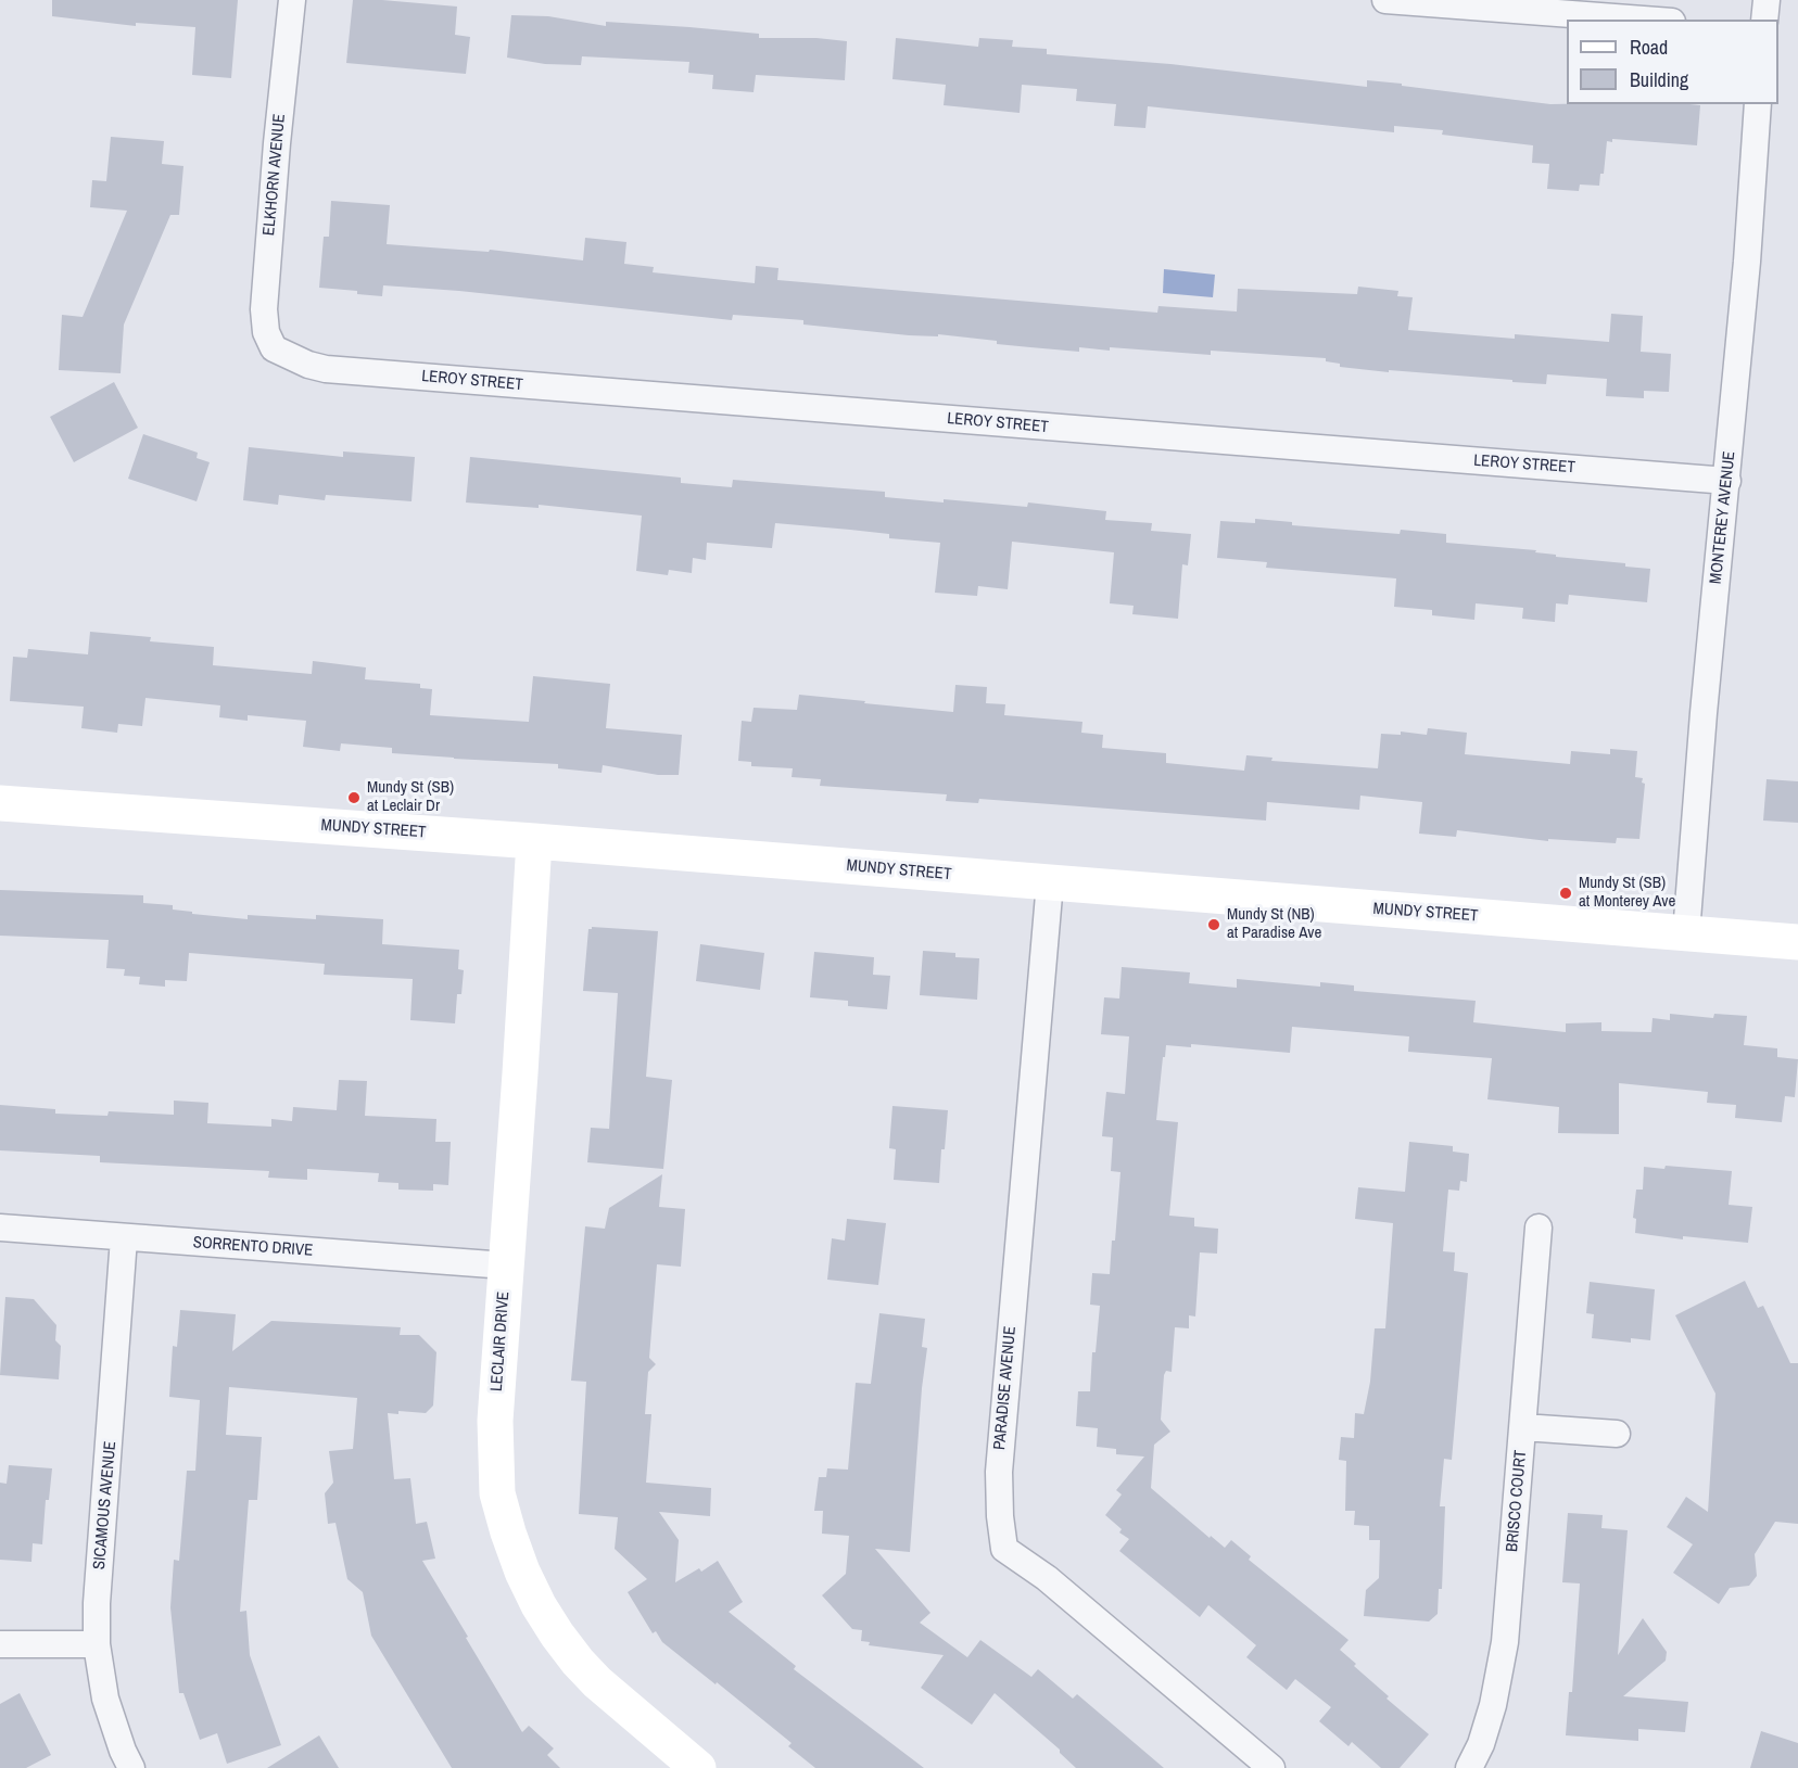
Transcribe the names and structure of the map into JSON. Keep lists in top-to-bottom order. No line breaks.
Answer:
{"streets":{"street":["ELKHORN AVENUE","LEROY STREET","MONTEREY AVENUE","MUNDY STREET","SORRENTO DRIVE","LECLAIR DRIVE","PARADISE AVENUE","BRISCO COURT","SICAMOUS AVENUE"]},"crossings":[["ELKHORN AVENUE","LEROY STREET"],["LEROY STREET","MONTEREY AVENUE"],["MONTEREY AVENUE","MUNDY STREET"],["MUNDY STREET","LECLAIR DRIVE"],["MUNDY STREET","PARADISE AVENUE"],["SORRENTO DRIVE","LECLAIR DRIVE"],["SORRENTO DRIVE","SICAMOUS AVENUE"]],"places":["Mundy St (SB) at Leclair Dr","Mundy St (SB) at Monterey Ave","Mundy St (NB) at Paradise Ave"],"legend":["Road","Building"]}
